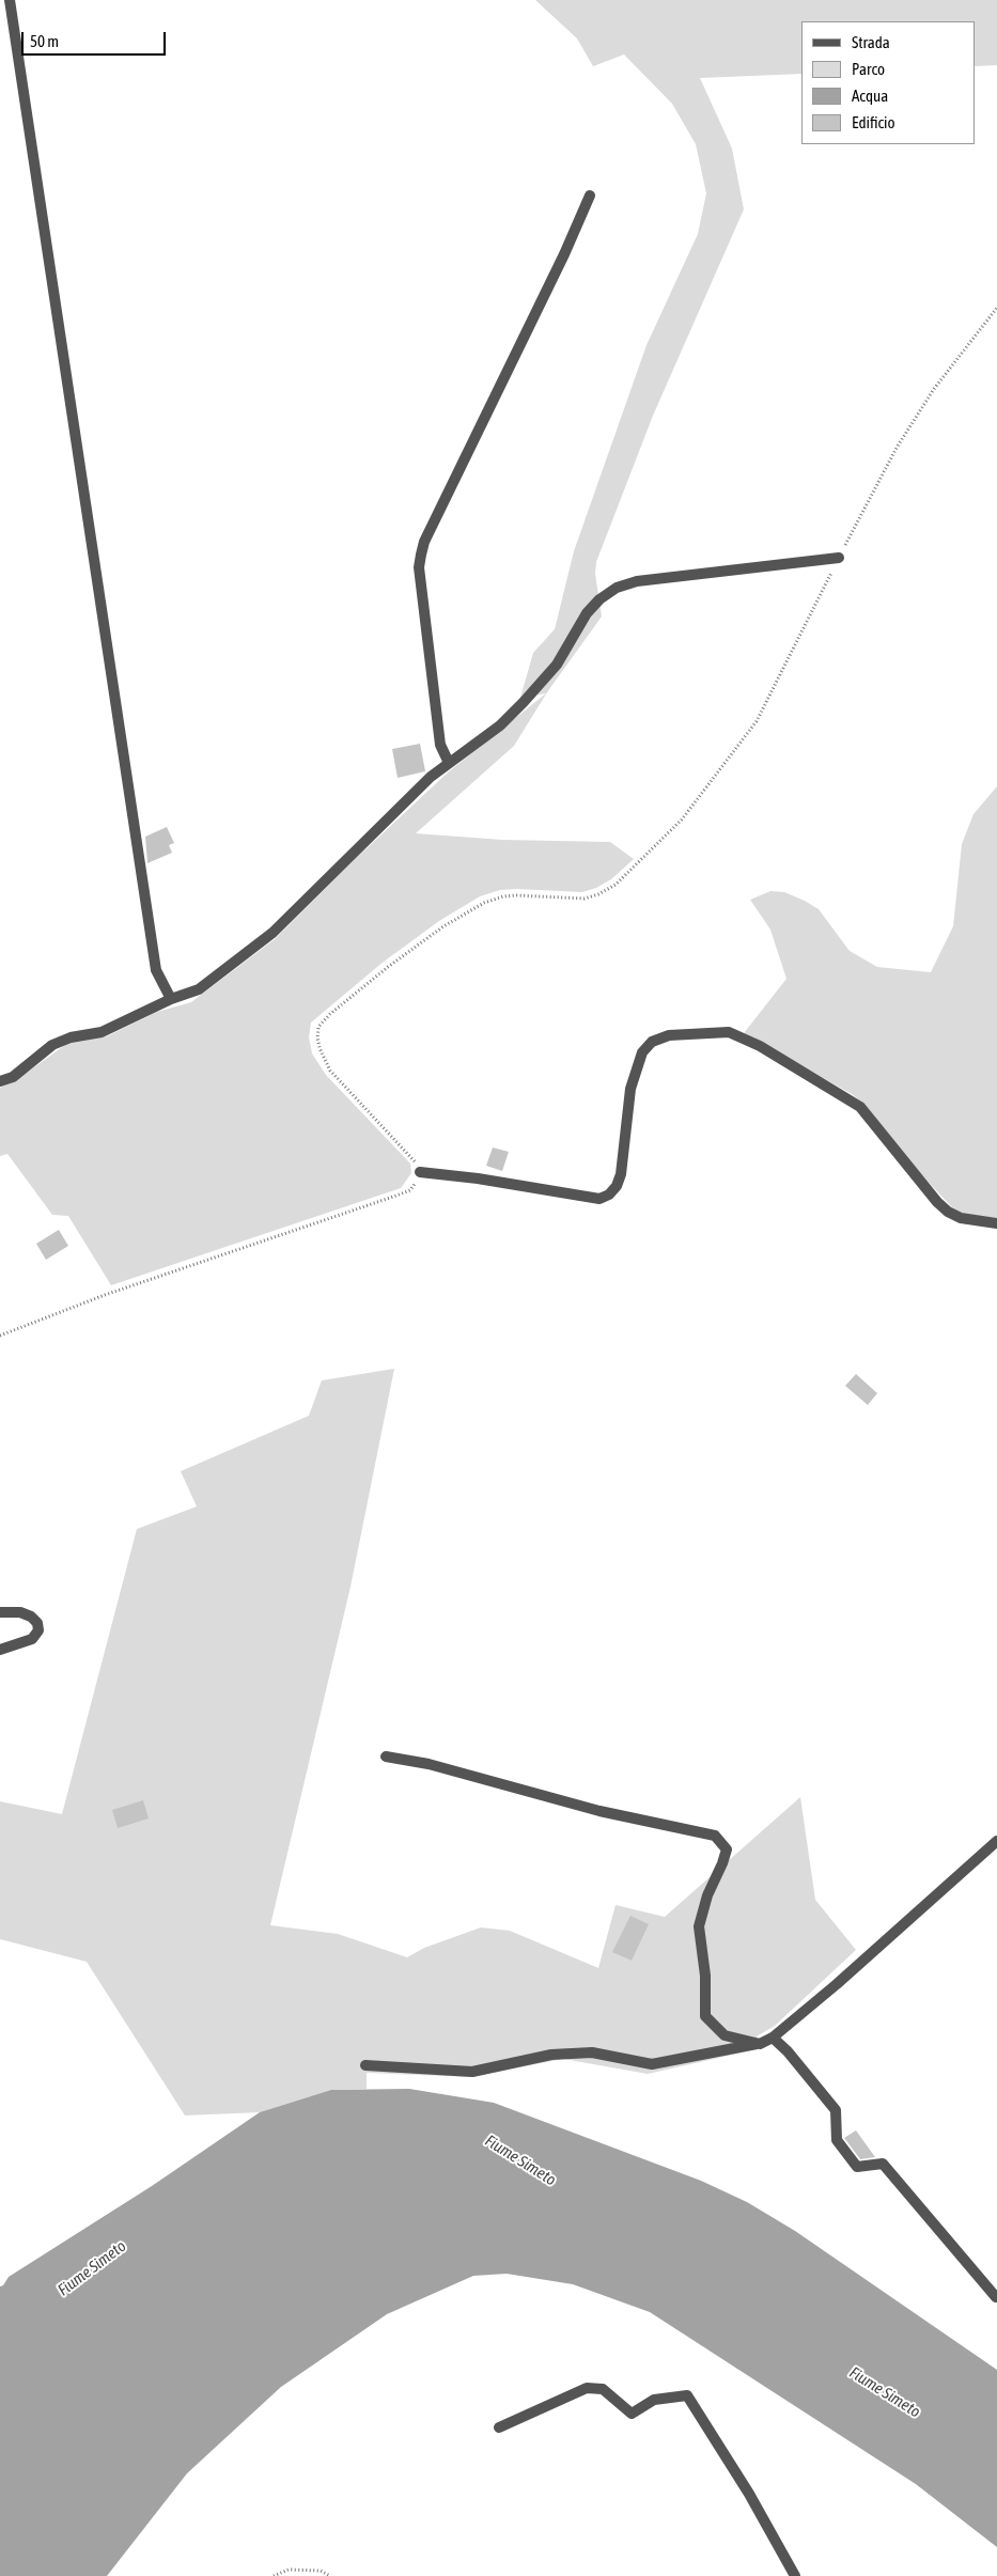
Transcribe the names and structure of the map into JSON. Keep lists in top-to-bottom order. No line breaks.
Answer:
{"water":["Fiume Simeto"],"legend":["Strada","Parco","Acqua","Edificio"],"scale_bar":"50 m"}
